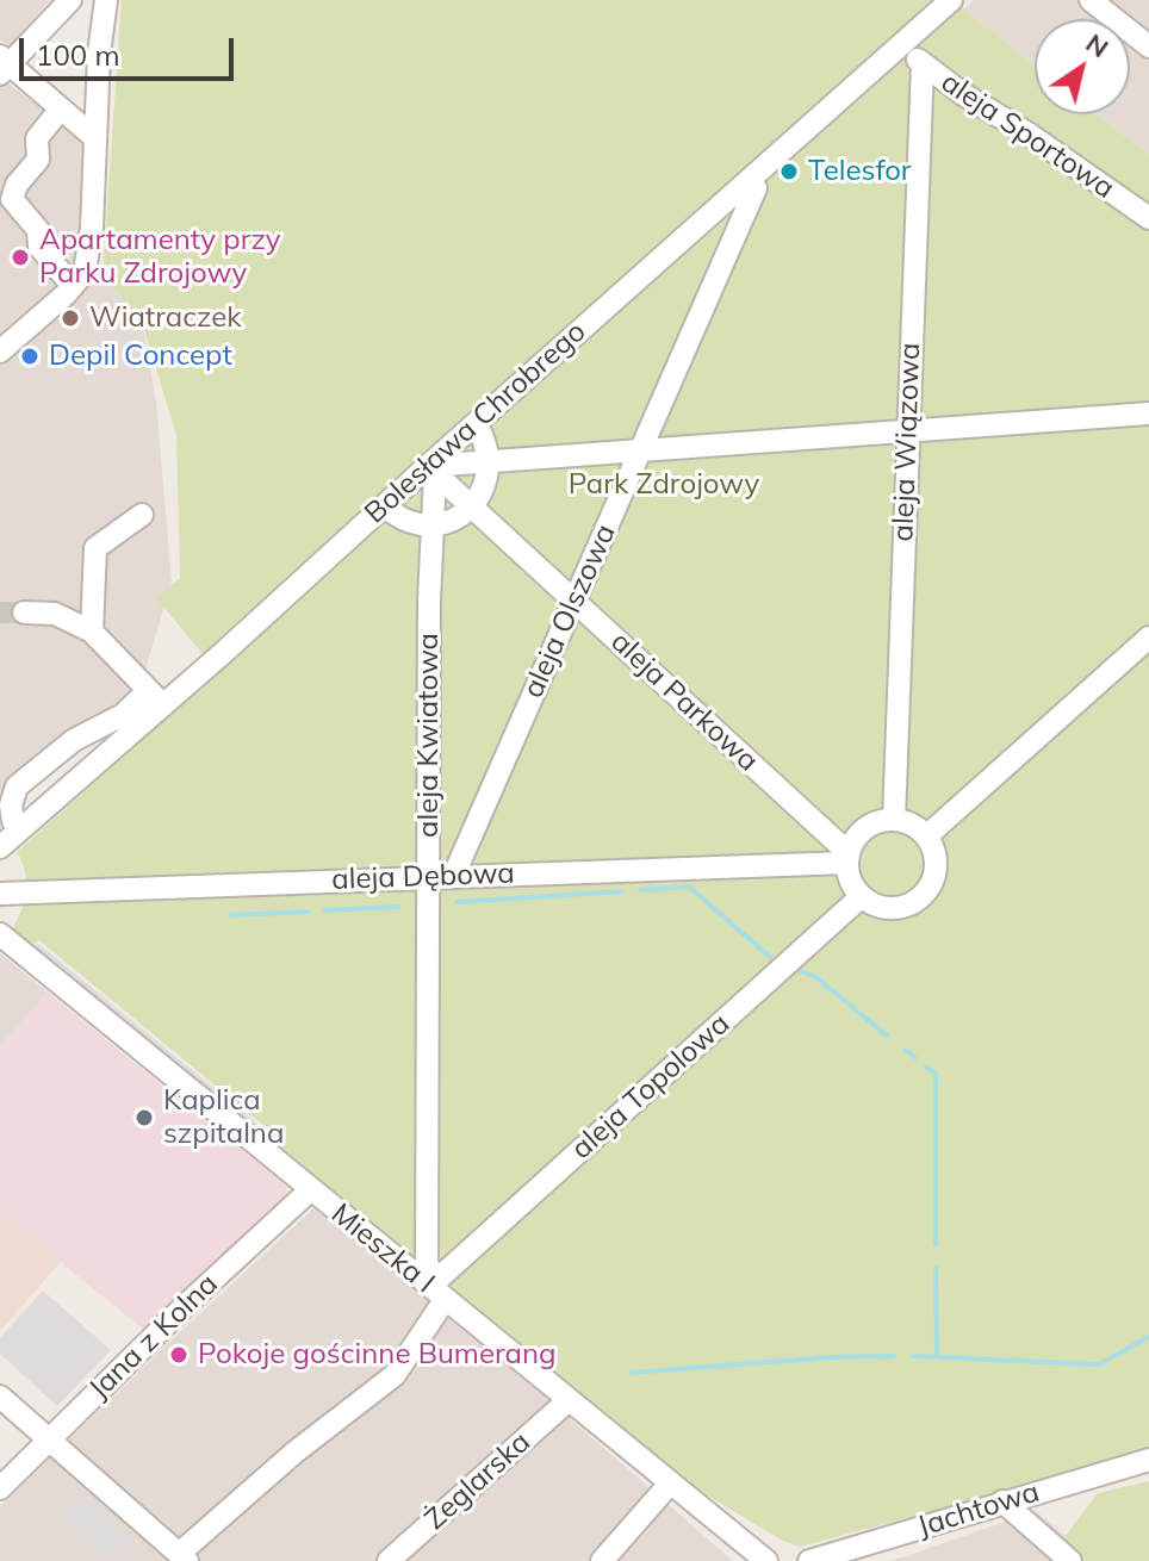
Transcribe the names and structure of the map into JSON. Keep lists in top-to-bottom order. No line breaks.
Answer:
{"streets":{"street":["aleja Sportowa","Bolesława Chrobrego","aleja Wiązowa","aleja Olszowa","aleja Parkowa","aleja Kwiatowa","aleja Dębowa","aleja Topolowa","Mieszka I","Jana z Kolna","Żeglarska","Jachtowa"]},"crossings":[["aleja Sportowa","aleja Wiązowa"],["aleja Wiązowa","aleja Parkowa"],["aleja Wiązowa","aleja Dębowa"],["aleja Wiązowa","aleja Topolowa"],["aleja Olszowa","aleja Parkowa"],["aleja Olszowa","aleja Dębowa"],["aleja Parkowa","aleja Kwiatowa"],["aleja Parkowa","aleja Dębowa"],["aleja Parkowa","aleja Topolowa"],["aleja Kwiatowa","aleja Dębowa"],["aleja Kwiatowa","aleja Topolowa"],["aleja Kwiatowa","Mieszka I"],["aleja Dębowa","aleja Topolowa"],["aleja Topolowa","Mieszka I"],["Mieszka I","Jana z Kolna"],["Mieszka I","Żeglarska"]],"parks":["Park Zdrojowy"],"places":["Telesfor","Apartamenty przy Parku Zdrojowy","Wiatraczek","Depil Concept","Kaplica szpitalna","Pokoje gościnne Bumerang"],"scale_bar":"100 m","north":"top right"}
